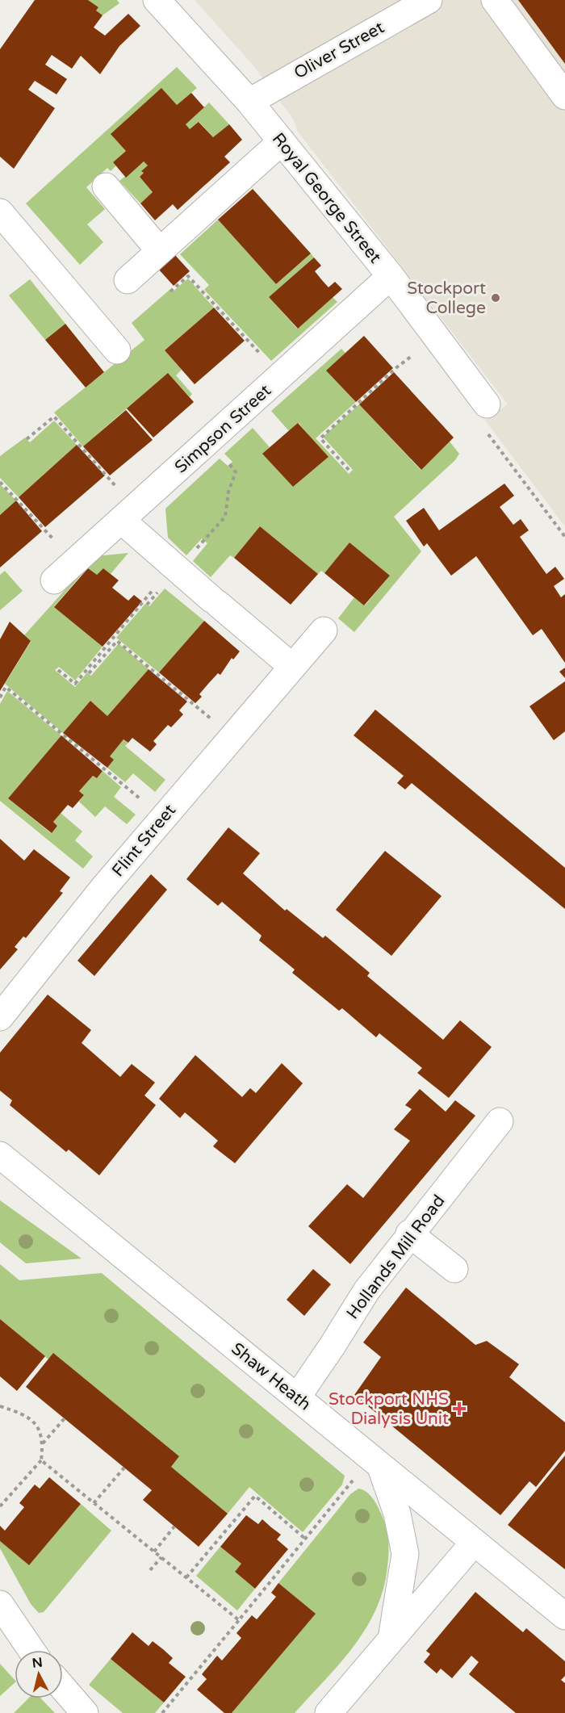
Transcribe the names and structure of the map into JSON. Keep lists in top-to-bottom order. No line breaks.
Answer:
{"streets":{"street":["Oliver Street","Royal George Street","Simpson Street","Flint Street","Hollands Mill Road","Shaw Heath"]},"crossings":[["Oliver Street","Royal George Street"],["Royal George Street","Simpson Street"],["Hollands Mill Road","Shaw Heath"]],"places":{"other":["Stockport College"],"health":["Stockport NHS Dialysis Unit"]},"north":"top"}
